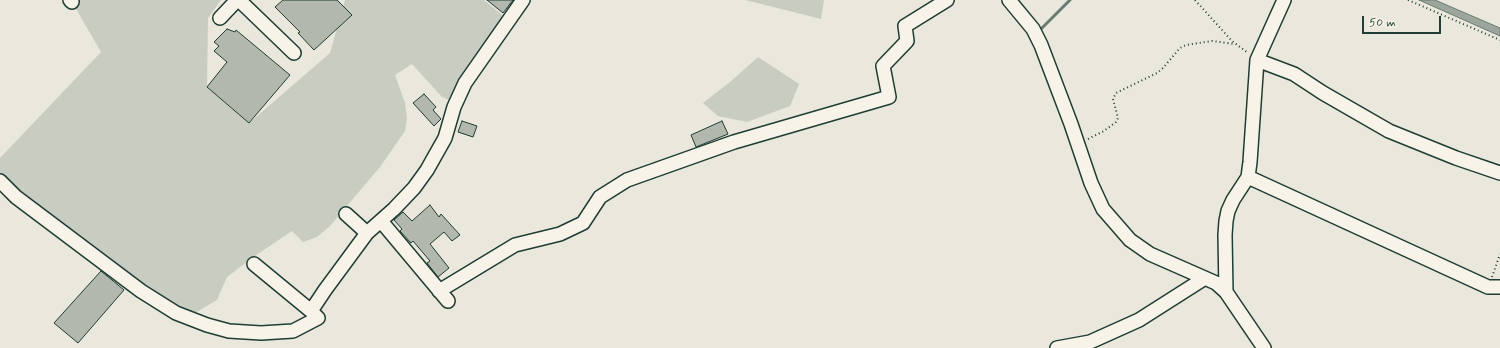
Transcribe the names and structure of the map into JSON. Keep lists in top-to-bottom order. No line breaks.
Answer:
{"scale_bar":"50 m"}
